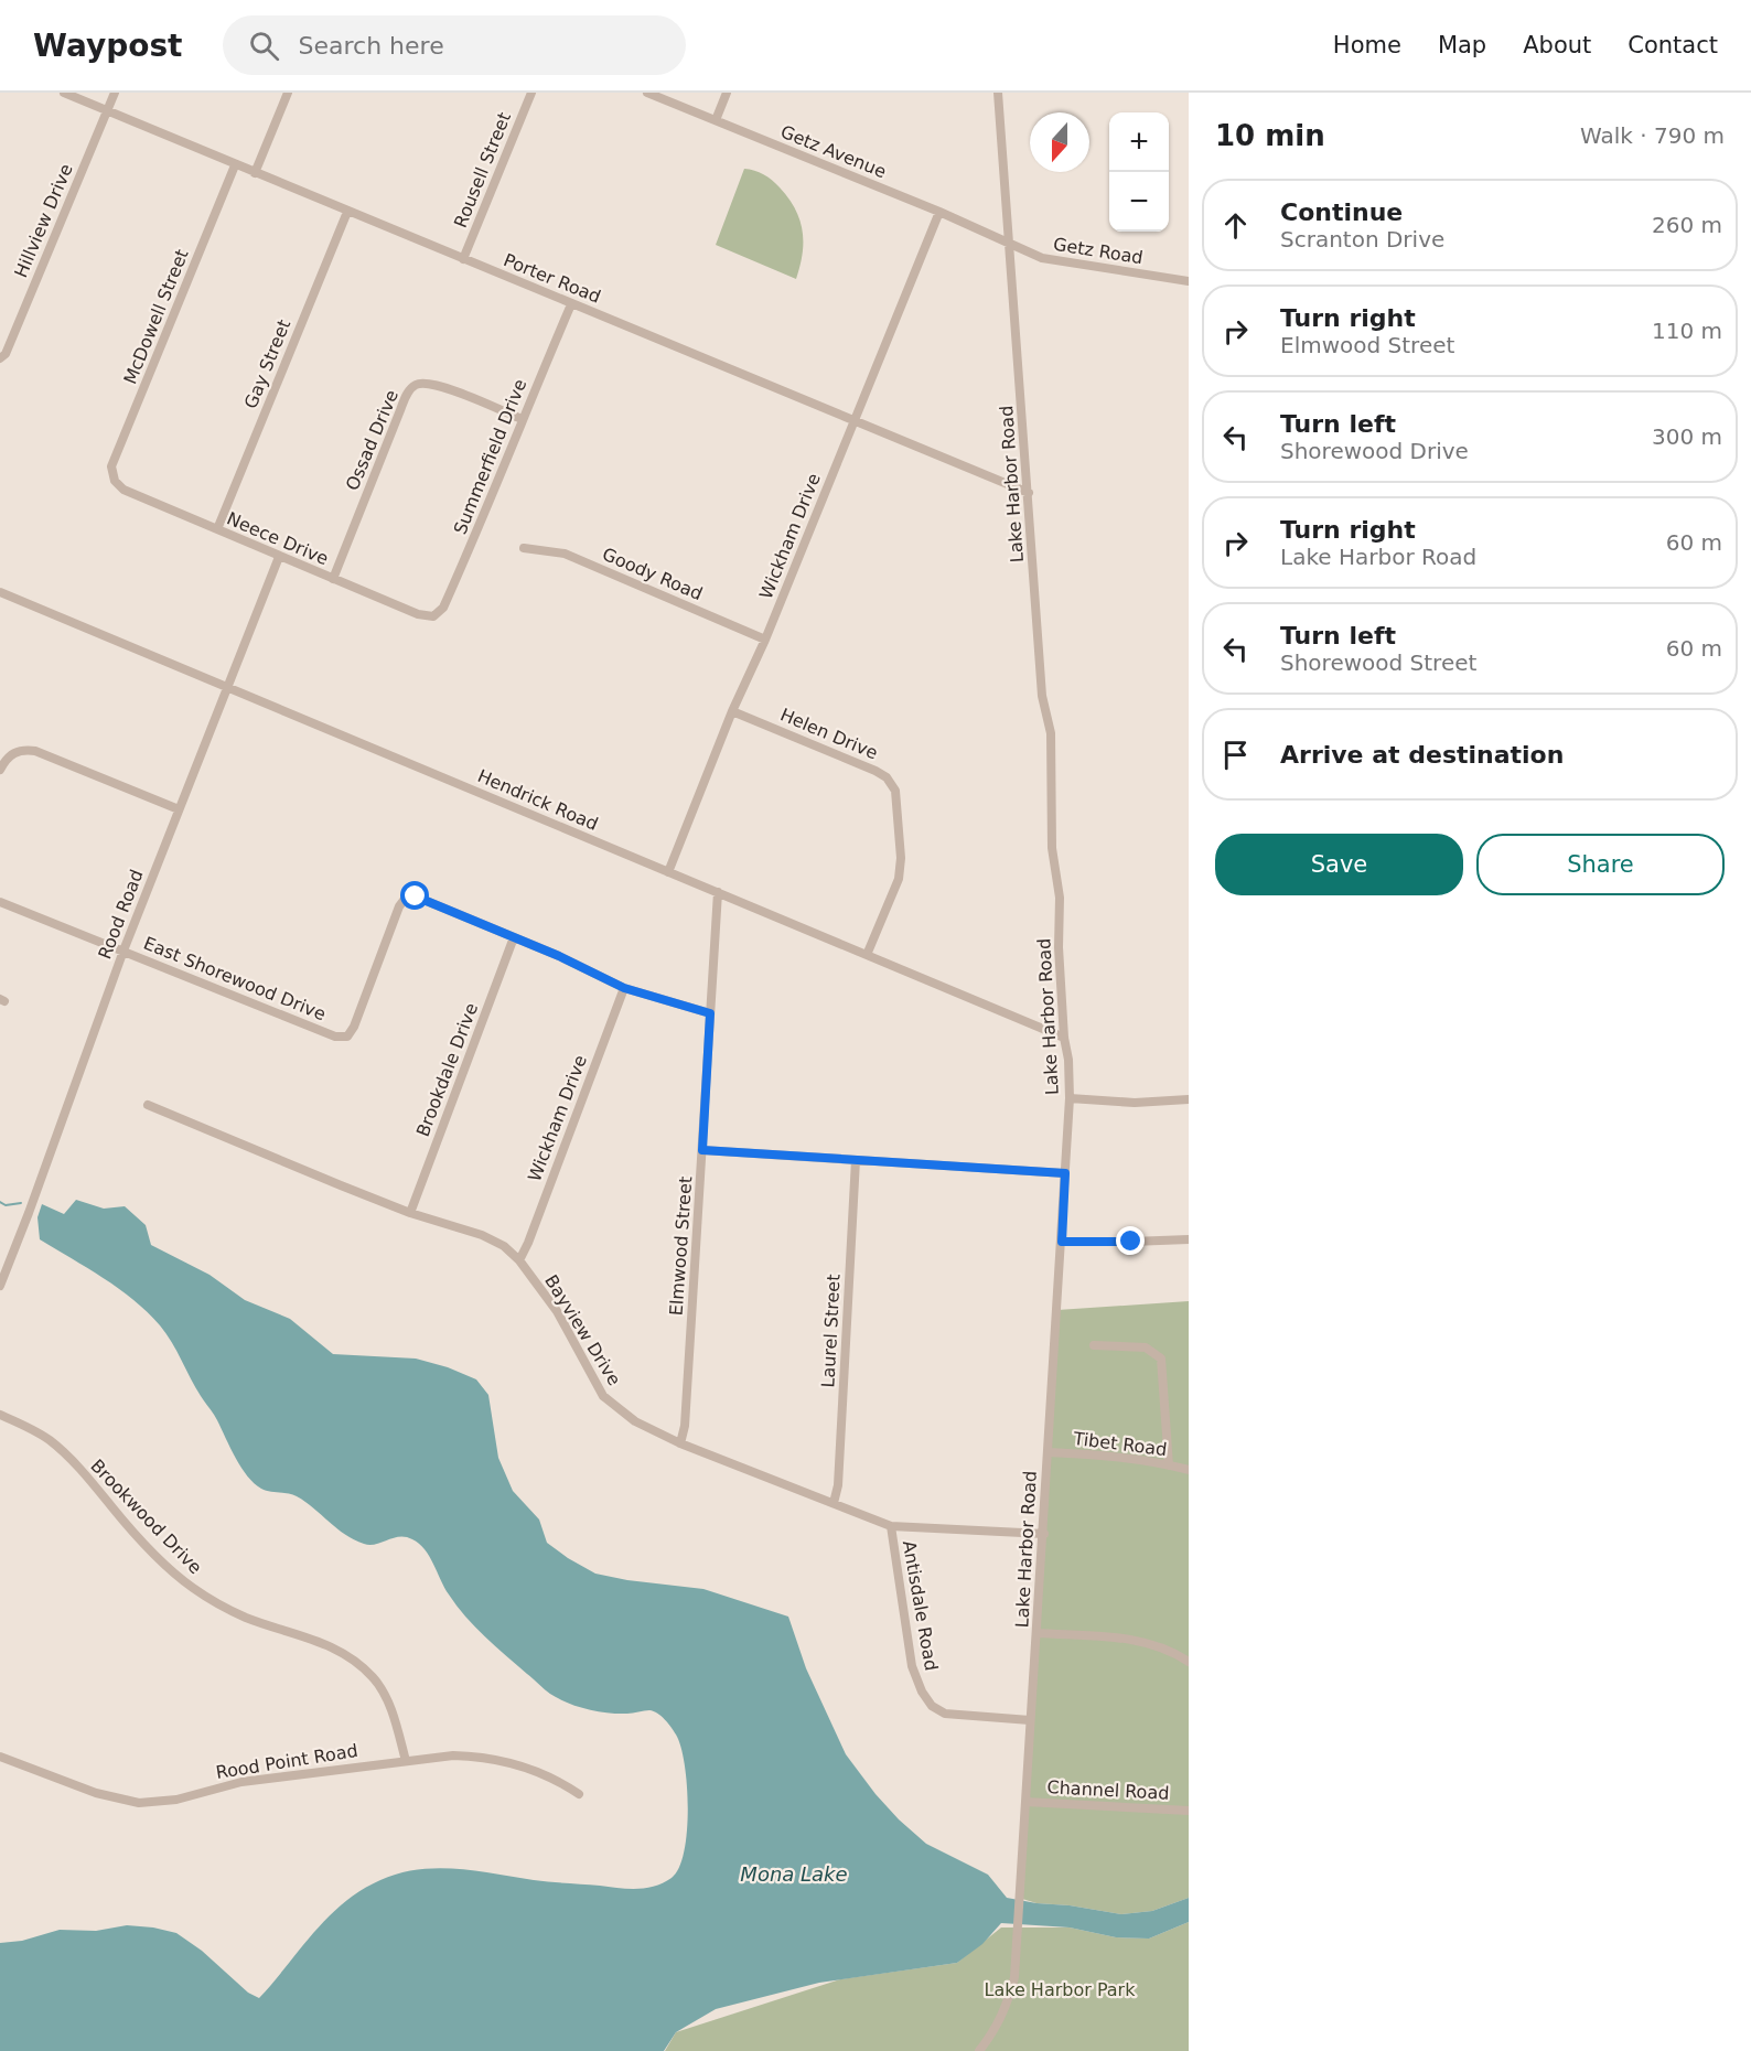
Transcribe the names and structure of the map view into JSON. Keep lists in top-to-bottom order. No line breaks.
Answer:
{"streets":{"street":["Getz Avenue","Rousell Street","Hillview Drive","Getz Road","Porter Road","McDowell Street","Gay Street","Ossad Drive","Summerfield Drive","Lake Harbor Road","Wickham Drive","Neece Drive","Goody Road","Helen Drive","Hendrick Road","Rood Road","East Shorewood Drive","Brookdale Drive","Elmwood Street","Bayview Drive","Laurel Street","Tibet Road","Brookwood Drive","Antisdale Road","Rood Point Road","Channel Road"]},"crossings":[["Getz Avenue","Getz Road"],["Getz Avenue","Lake Harbor Road"],["Getz Avenue","Wickham Drive"],["Rousell Street","Porter Road"],["Hillview Drive","Porter Road"],["Getz Road","Lake Harbor Road"],["Porter Road","McDowell Street"],["Porter Road","Gay Street"],["Porter Road","Summerfield Drive"],["Porter Road","Lake Harbor Road"],["Porter Road","Wickham Drive"],["McDowell Street","Neece Drive"],["Gay Street","Neece Drive"],["Ossad Drive","Summerfield Drive"],["Ossad Drive","Neece Drive"],["Summerfield Drive","Neece Drive"],["Lake Harbor Road","Hendrick Road"],["Lake Harbor Road","Bayview Drive"],["Lake Harbor Road","Tibet Road"],["Lake Harbor Road","Antisdale Road"],["Lake Harbor Road","Channel Road"],["Wickham Drive","Goody Road"],["Wickham Drive","Helen Drive"],["Wickham Drive","Hendrick Road"],["Wickham Drive","Bayview Drive"],["Neece Drive","Rood Road"],["Helen Drive","Hendrick Road"],["Hendrick Road","Rood Road"],["Hendrick Road","Elmwood Street"],["Rood Road","East Shorewood Drive"],["East Shorewood Drive","Brookdale Drive"],["Brookdale Drive","Bayview Drive"],["Elmwood Street","Bayview Drive"],["Bayview Drive","Laurel Street"],["Bayview Drive","Antisdale Road"],["Brookwood Drive","Rood Point Road"]],"water":["Mona Lake"],"parks":["Lake Harbor Park"],"north":"bottom","page":{"header":"Waypost","search":"Search here","nav":["Home","Map","About","Contact"],"heading":["10 min","Walk · 790 m"],"map_buttons":["+","−"],"list":[["Continue","Scranton Drive","260 m"],["Turn right","Elmwood Street","110 m"],["Turn left","Shorewood Drive","300 m"],["Turn right","Lake Harbor Road","60 m"],["Turn left","Shorewood Street","60 m"],"Arrive at destination"],"buttons":["Save","Share"]}}
